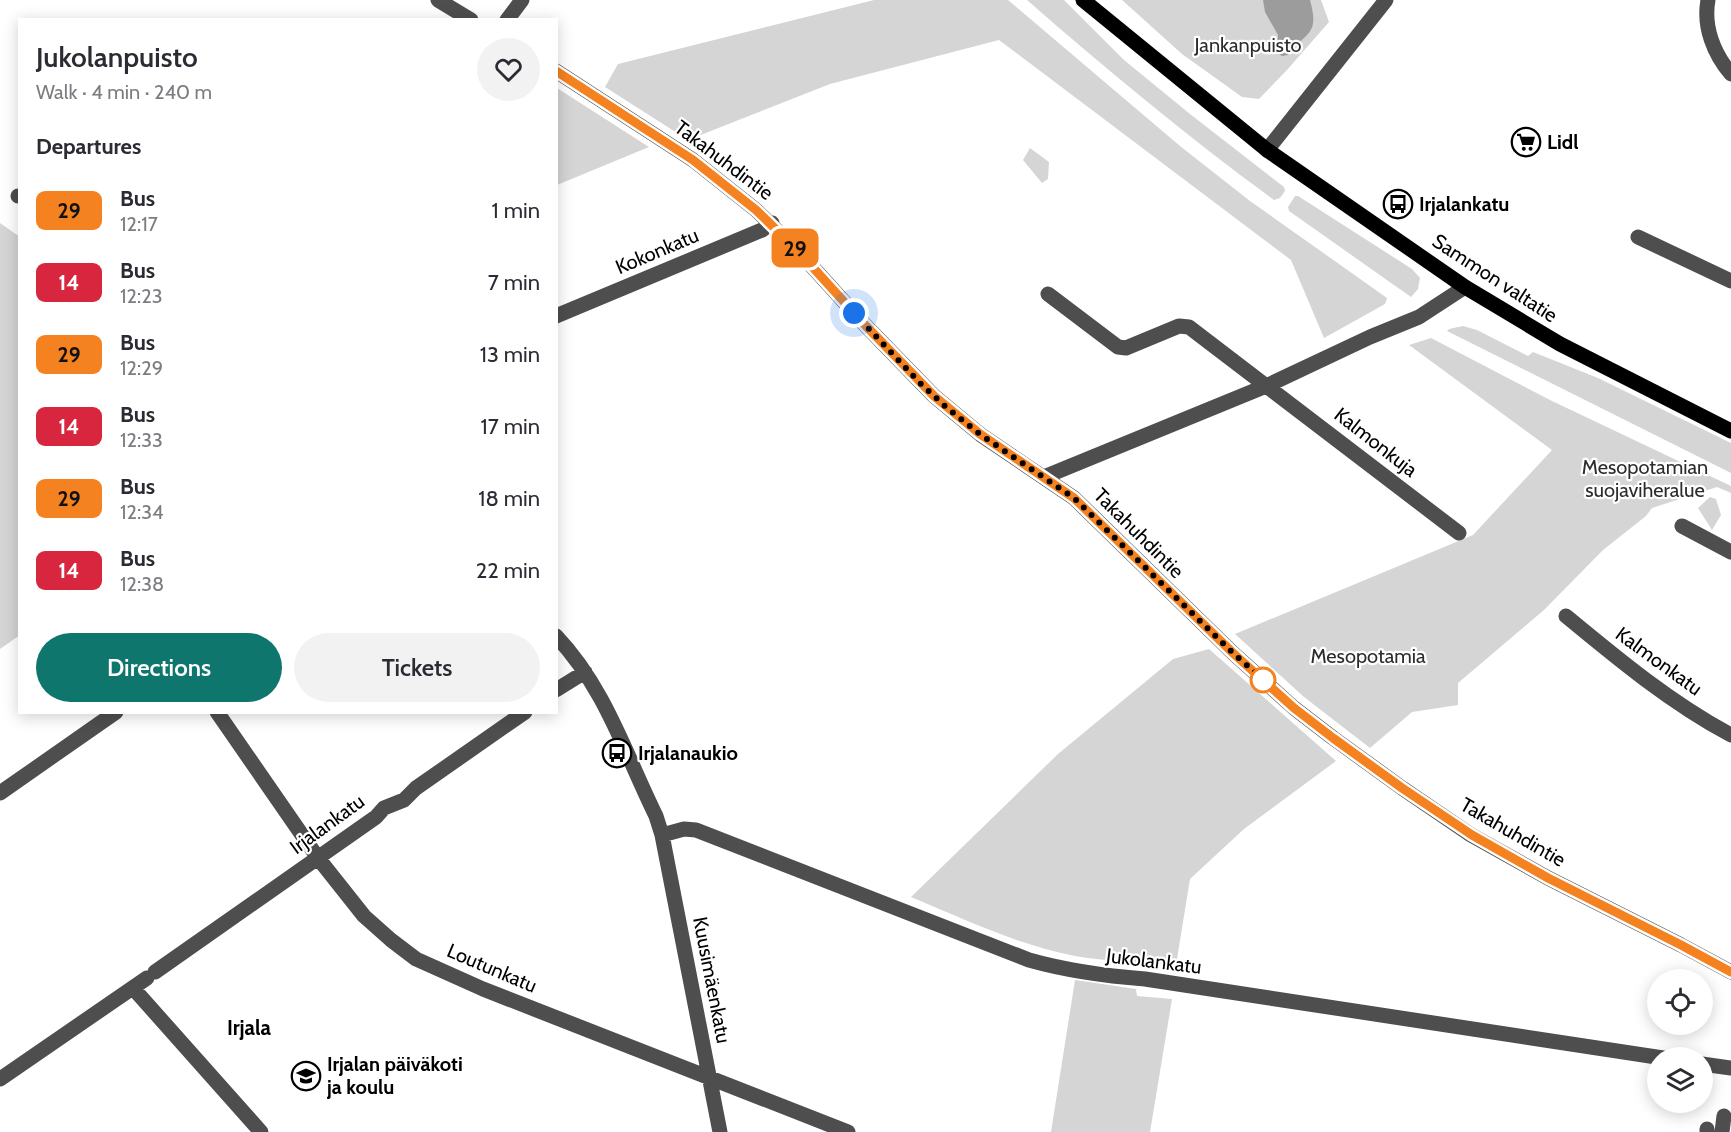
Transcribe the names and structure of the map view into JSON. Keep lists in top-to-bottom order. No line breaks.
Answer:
{"streets":{"main road":["Sammon valtatie"],"street":["Takahuhdintie","Kokonkatu","Kalmonkuja","Kalmonkatu","Irjalankatu","Jukolankatu","Loutunkatu","Kuusimäenkatu"]},"crossings":[["Takahuhdintie","Kokonkatu"],["Irjalankatu","Loutunkatu"],["Jukolankatu","Kuusimäenkatu"],["Loutunkatu","Kuusimäenkatu"]],"districts":["Irjala"],"parks":["Jankanpuisto","Mesopotamian suojaviheralue","Mesopotamia"],"places":{"supermarket":["Lidl"],"bus stop":["Irjalankatu","Irjalanaukio"],"school or university":["Irjalan päiväkoti ja koulu"]},"lines":["bus line 29"],"page":{"on_map":"29","heading":[["Jukolanpuisto","Walk · 4 min · 240 m"],"Departures"],"list":[{"mark":"29","name":"Bus","note":"12:17","value":"1 min"},{"mark":"14","name":"Bus","note":"12:23","value":"7 min"},{"mark":"29","name":"Bus","note":"12:29","value":"13 min"},{"mark":"14","name":"Bus","note":"12:33","value":"17 min"},{"mark":"29","name":"Bus","note":"12:34","value":"18 min"},{"mark":"14","name":"Bus","note":"12:38","value":"22 min"}],"buttons":["Directions","Tickets"]}}
